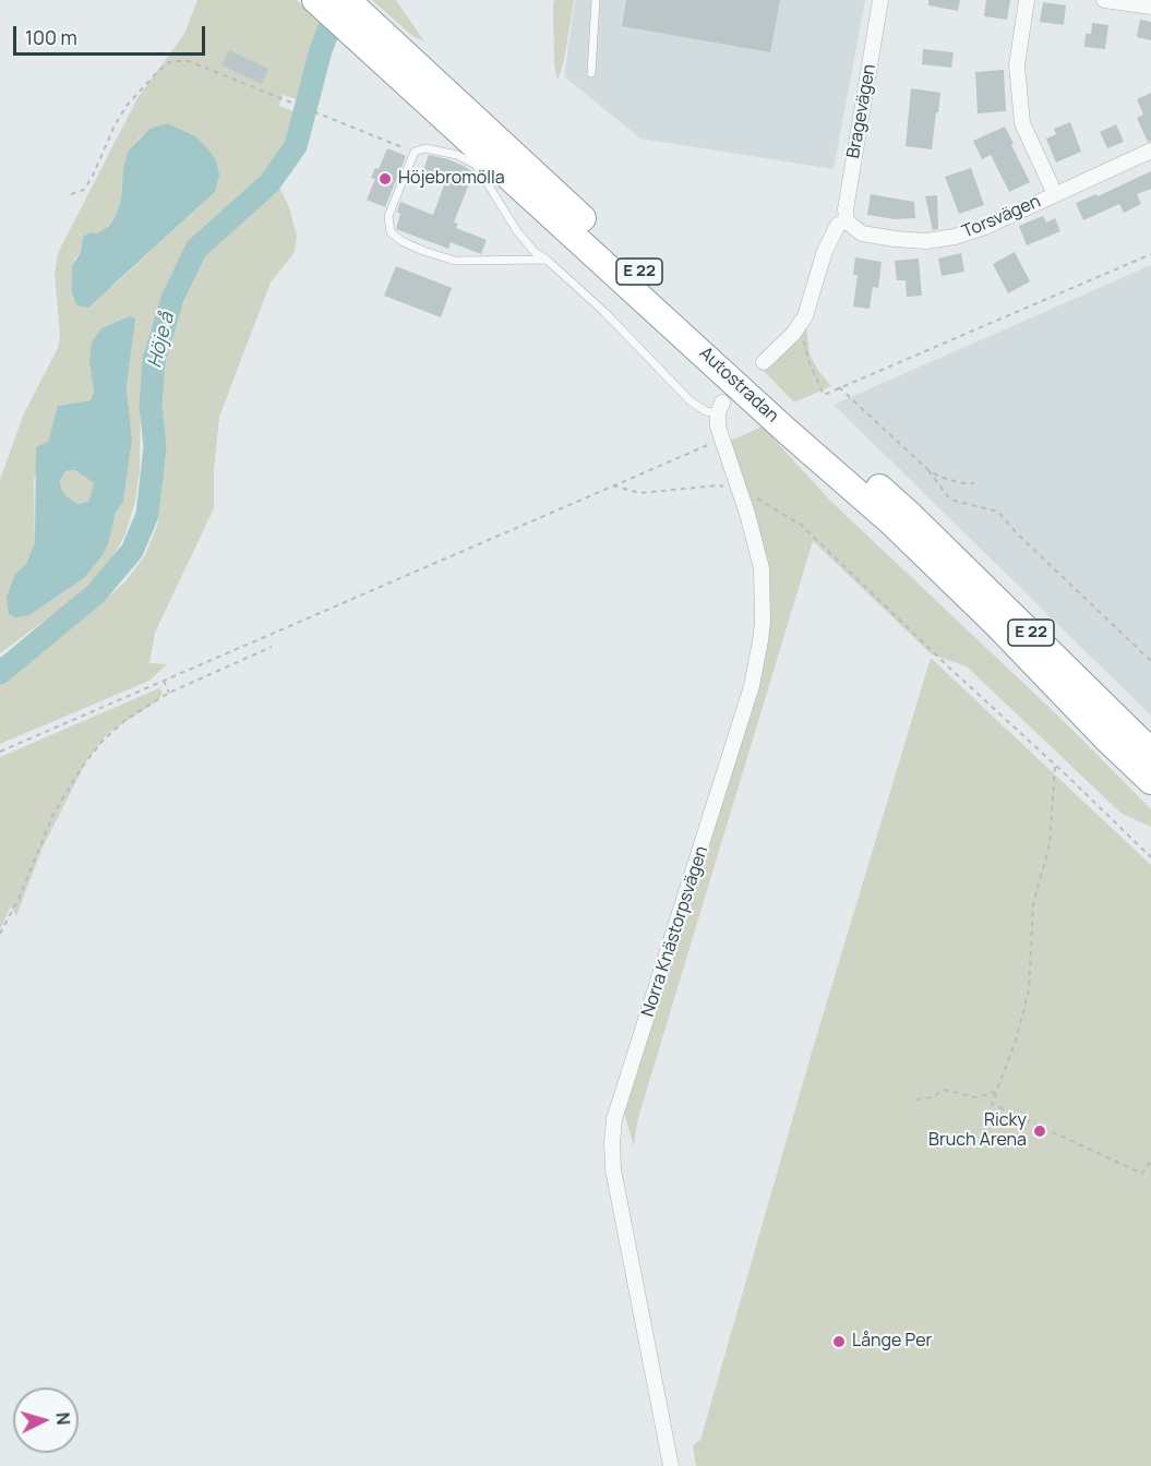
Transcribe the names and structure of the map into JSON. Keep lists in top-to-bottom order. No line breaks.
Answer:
{"streets":{"highway":["E 22","Autostradan"],"street":["Bragevägen","Torsvägen","Norra Knästorpsvägen"]},"crossings":[["Bragevägen","Torsvägen"]],"water":["Höje å"],"places":["Höjebromölla","Ricky Bruch Arena","Långe Per"],"scale_bar":"100 m","north":"right"}
